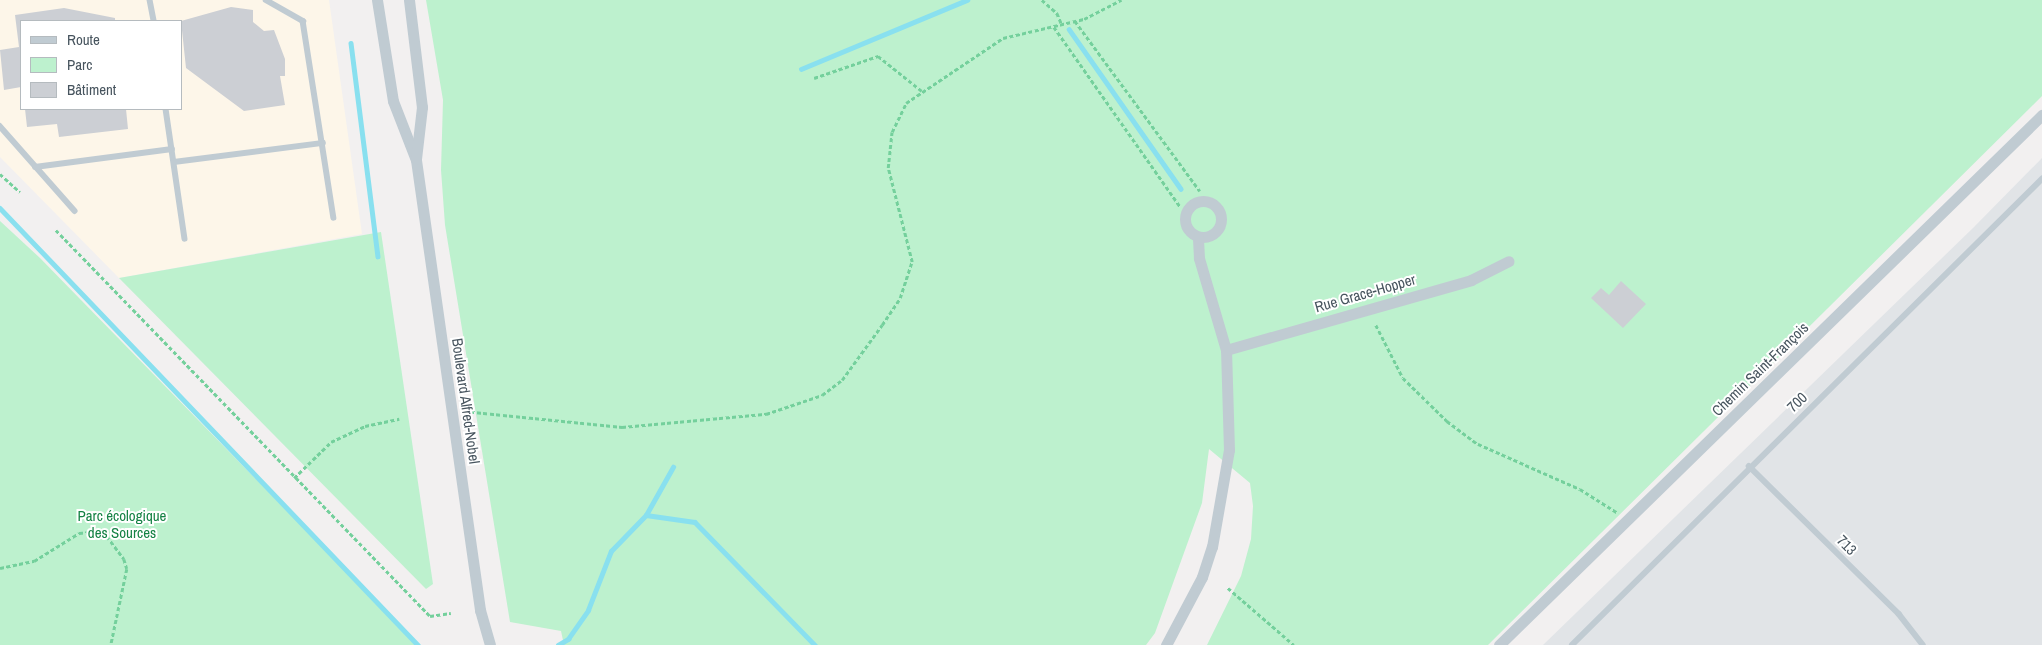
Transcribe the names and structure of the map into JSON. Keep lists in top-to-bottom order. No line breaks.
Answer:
{"streets":{"street":["Rue Grace-Hopper","Chemin Saint-François","Boulevard Alfred-Nobel"],"lane":["700","713"]},"crossings":[["700","713"]],"parks":["Parc écologique des Sources"],"legend":["Route","Parc","Bâtiment"]}
